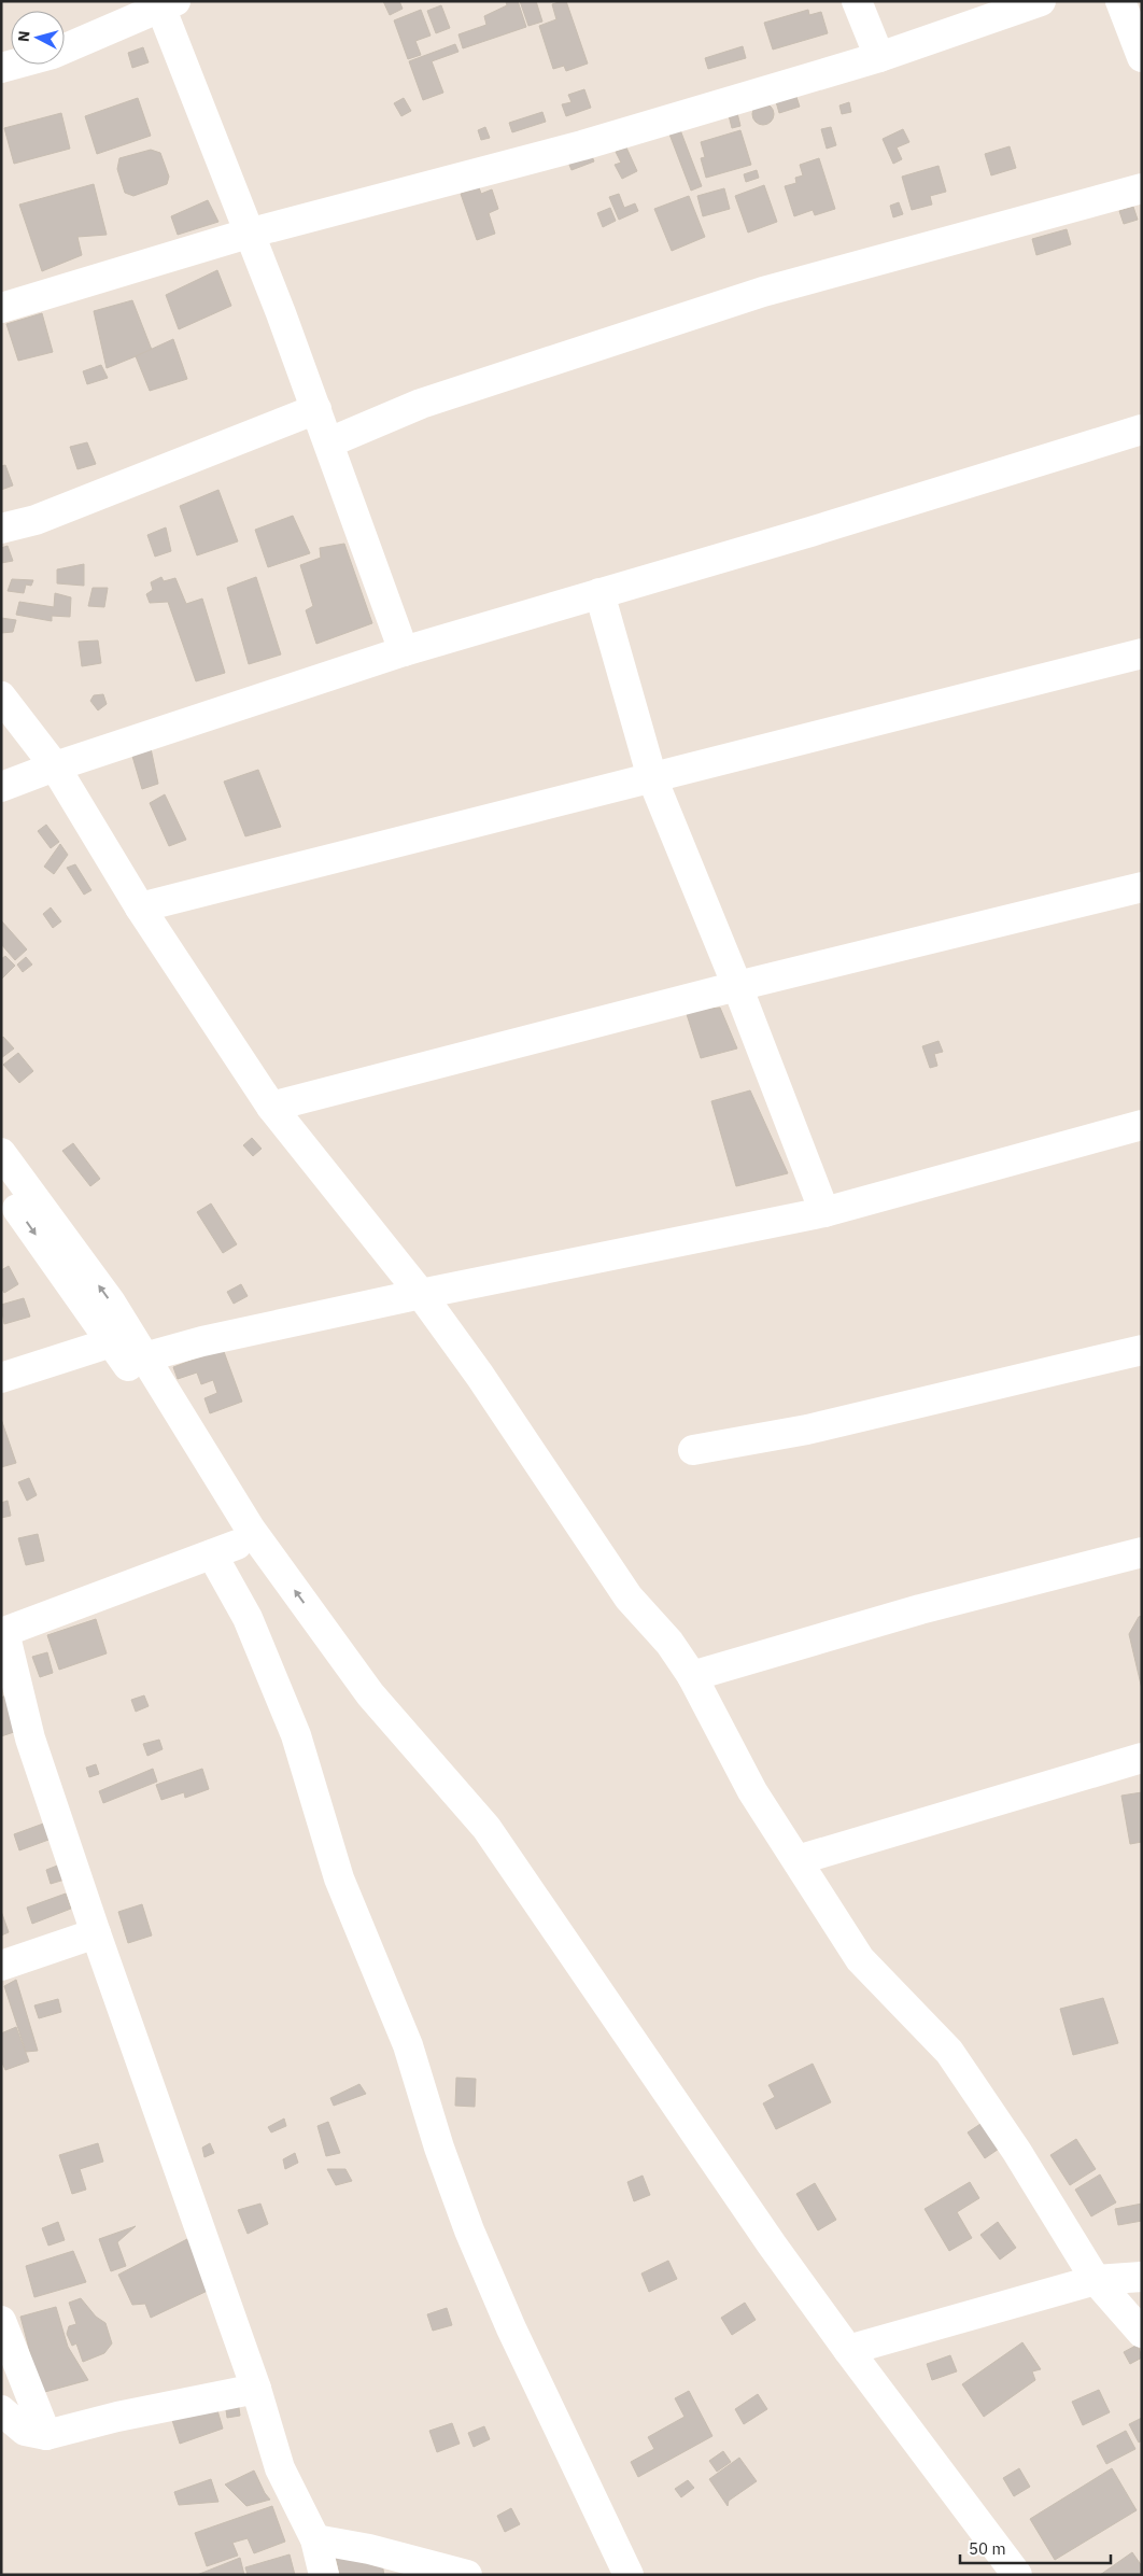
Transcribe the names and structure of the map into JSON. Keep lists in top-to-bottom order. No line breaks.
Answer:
{"scale_bar":"50 m","north":"left"}
